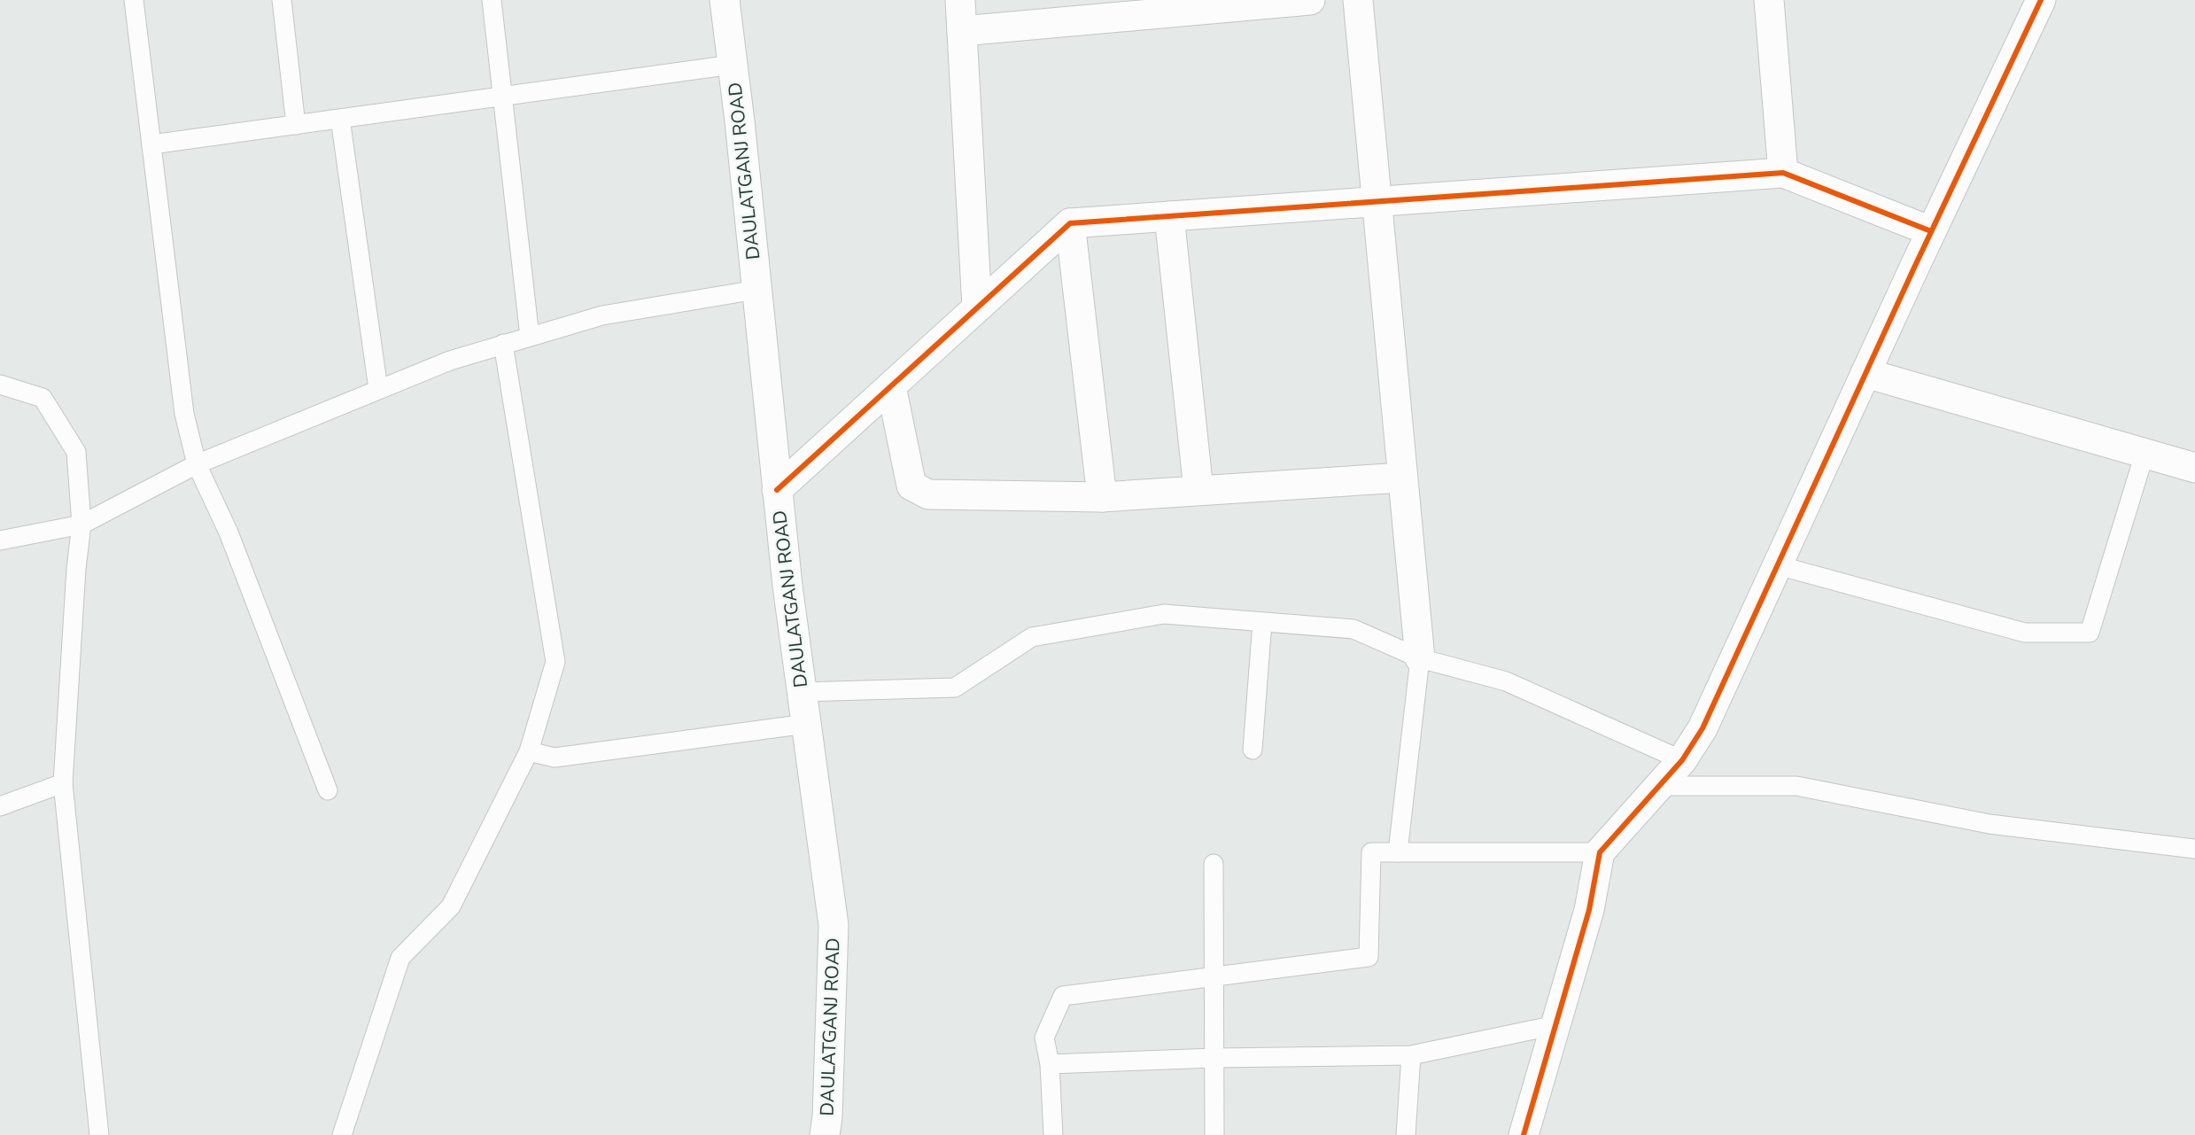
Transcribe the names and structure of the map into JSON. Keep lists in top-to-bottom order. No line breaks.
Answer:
{"streets":{"street":["DAULATGANJ ROAD"]}}
